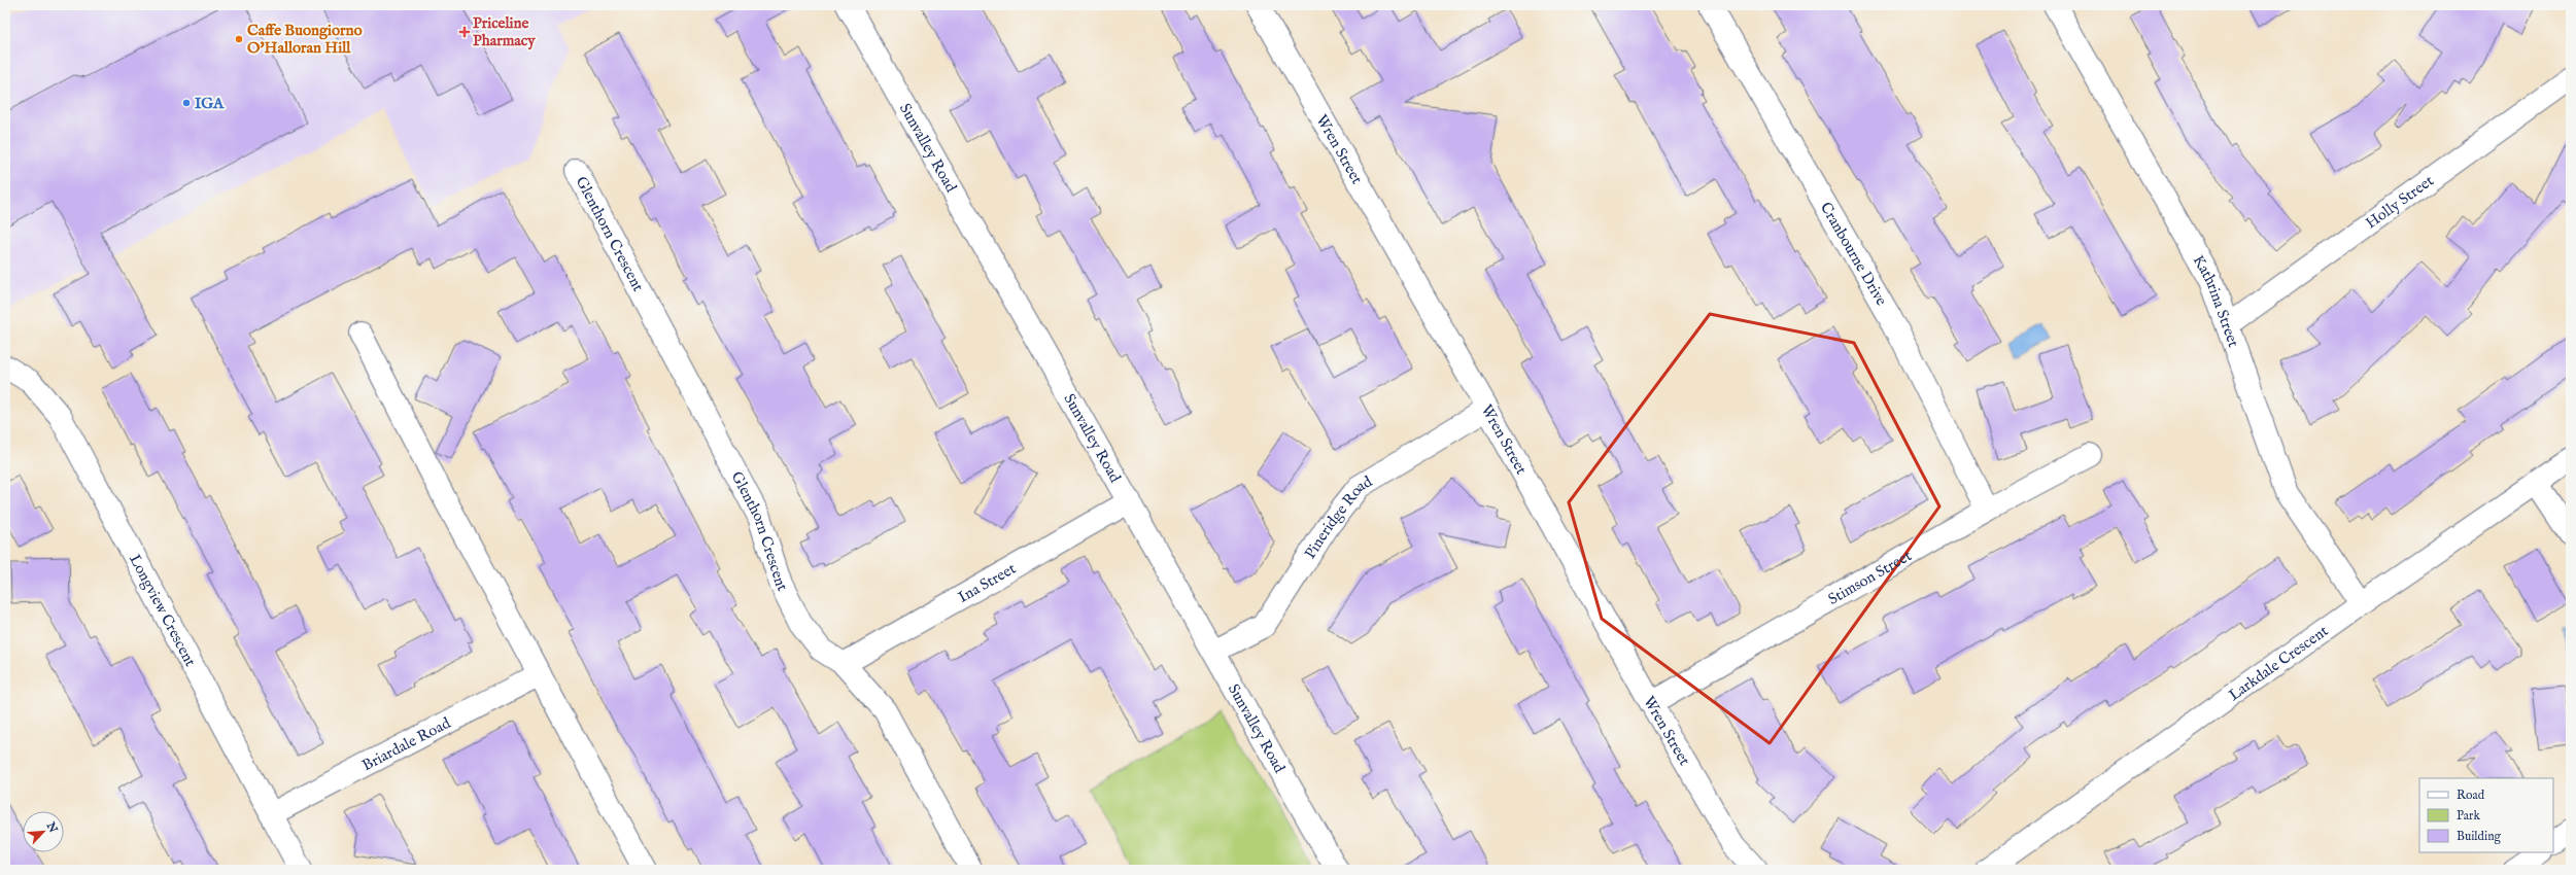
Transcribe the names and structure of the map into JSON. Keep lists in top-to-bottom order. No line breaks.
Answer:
{"streets":{"street":["Sunvalley Road","Wren Street","Holly Street","Glenthorn Crescent","Cranbourne Drive","Kathrina Street","Pineridge Road","Stimson Street","Ina Street","Longview Crescent","Larkdale Crescent","Briardale Road"]},"crossings":[["Sunvalley Road","Pineridge Road"],["Sunvalley Road","Ina Street"],["Wren Street","Pineridge Road"],["Wren Street","Stimson Street"],["Holly Street","Kathrina Street"],["Glenthorn Crescent","Ina Street"],["Cranbourne Drive","Stimson Street"],["Kathrina Street","Larkdale Crescent"],["Longview Crescent","Briardale Road"]],"places":{"health":["Priceline Pharmacy"],"other":["Caffe Buongiorno O'Halloran Hill","IGA"]},"legend":["Road","Park","Building"],"north":"top right"}
